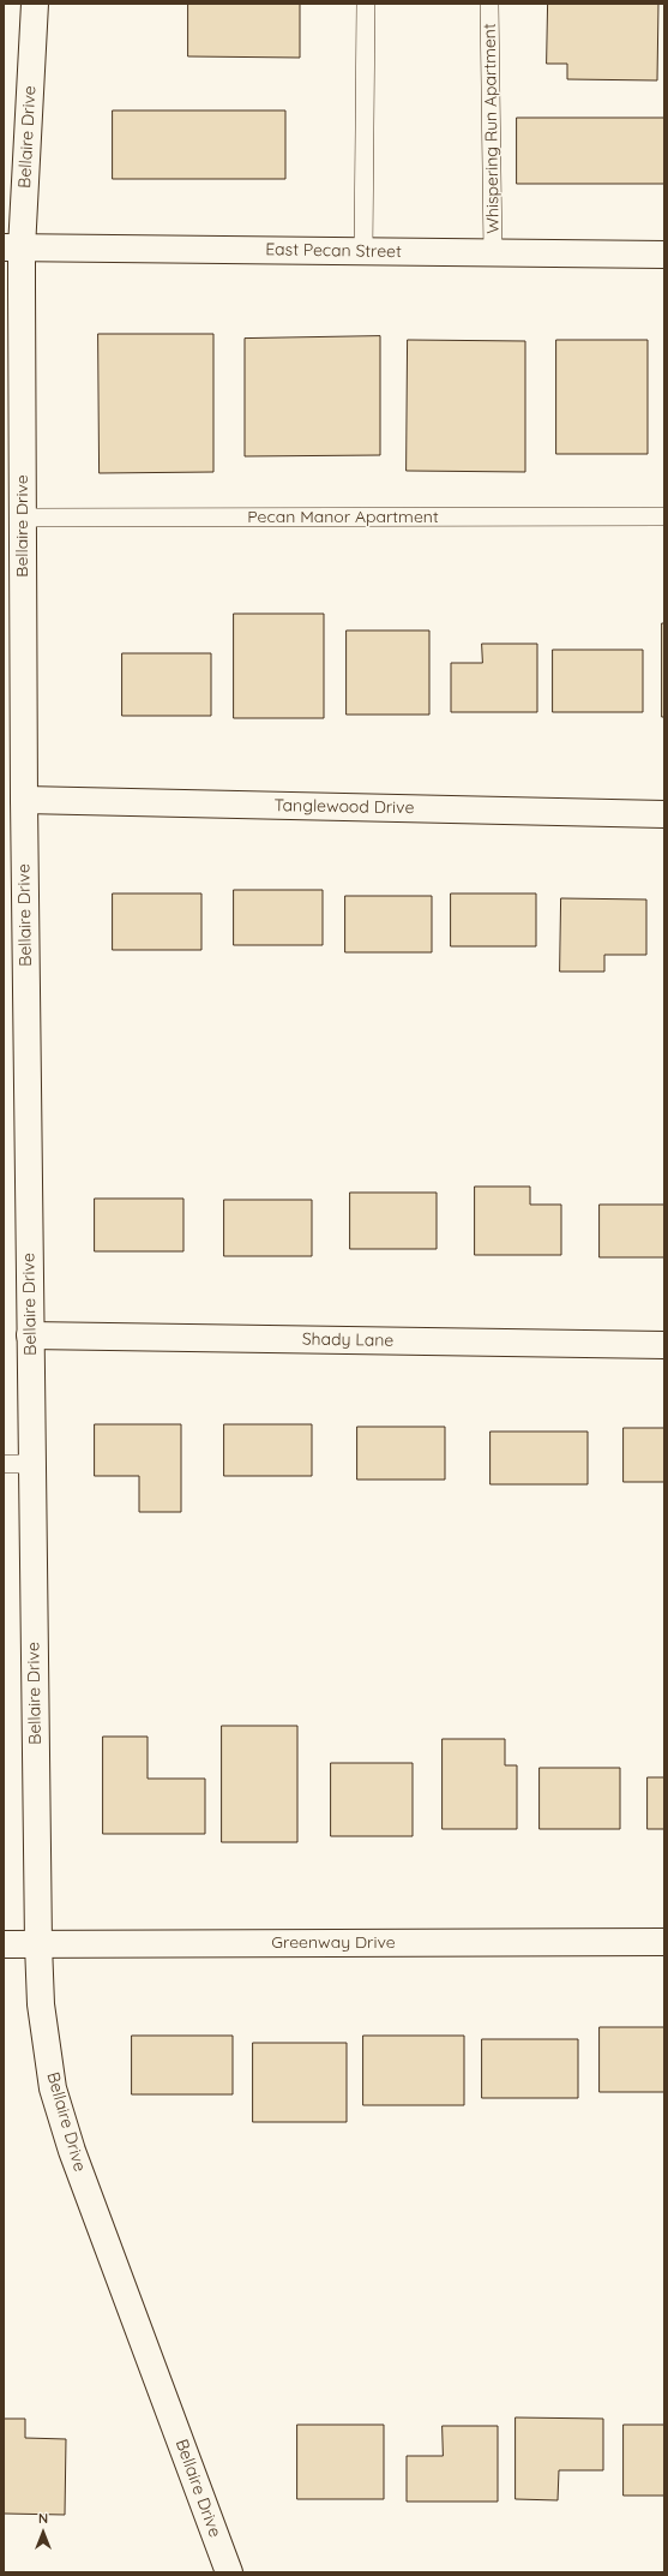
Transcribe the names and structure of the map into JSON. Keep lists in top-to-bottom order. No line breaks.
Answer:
{"streets":{"street":["Bellaire Drive","East Pecan Street","Tanglewood Drive","Shady Lane","Greenway Drive"],"lane":["Whispering Run Apartment","Pecan Manor Apartment"]},"crossings":[["Whispering Run Apartment","East Pecan Street"],["Bellaire Drive","East Pecan Street"],["Bellaire Drive","Pecan Manor Apartment"],["Bellaire Drive","Tanglewood Drive"],["Bellaire Drive","Shady Lane"],["Bellaire Drive","Greenway Drive"]],"north":"top"}
